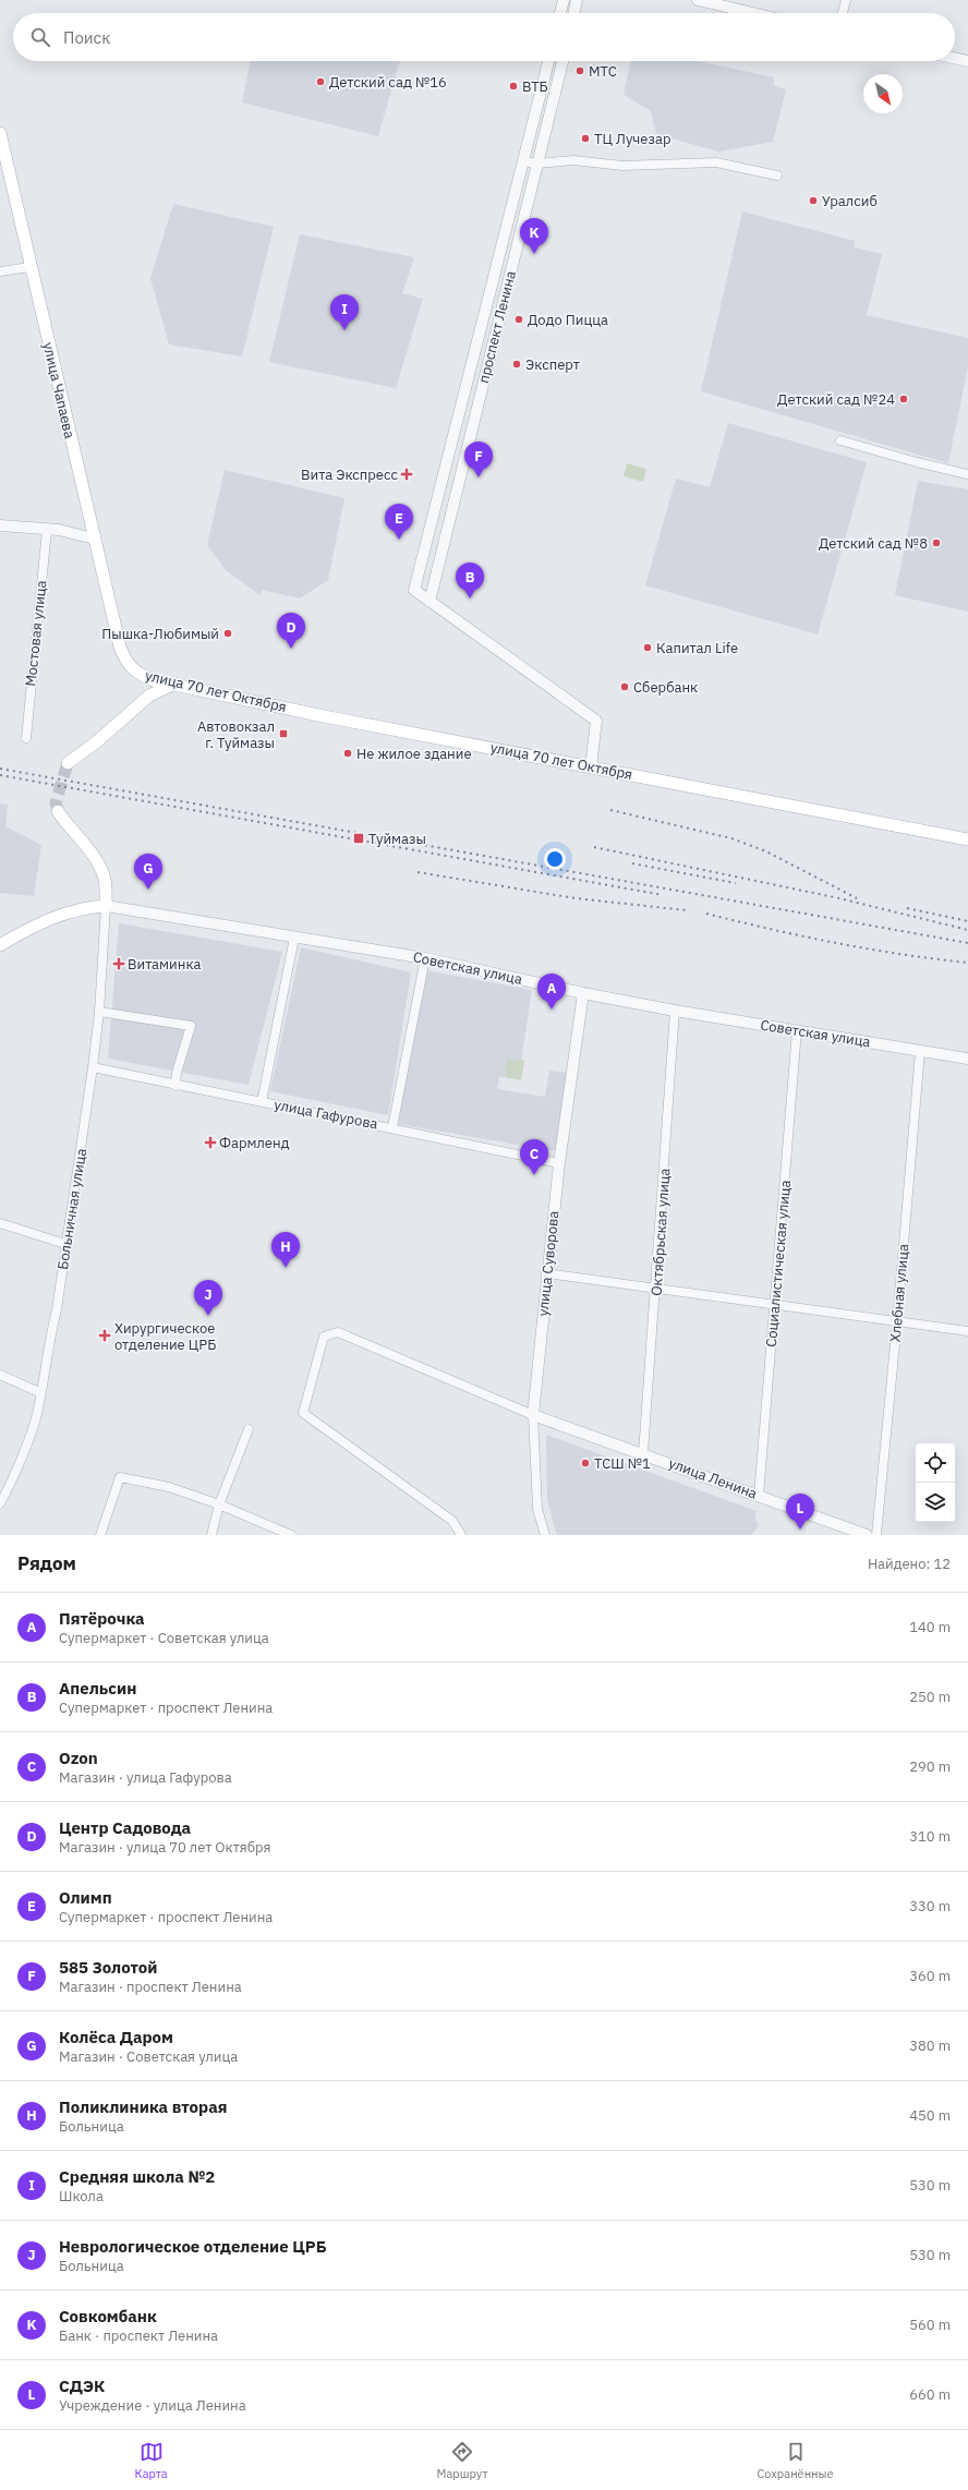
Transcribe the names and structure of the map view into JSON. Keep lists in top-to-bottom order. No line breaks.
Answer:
{"streets":{"main road":["улица Чапаева","улица 70 лет Октября","Советская улица"],"street":["проспект Ленина","Мостовая улица","улица Гафурова","Больничная улица","Октябрьская улица","улица Суворова","Социалистическая улица","Хлебная улица","улица Ленина"]},"crossings":[["улица Чапаева","улица 70 лет Октября"],["Советская улица","Больничная улица"],["Советская улица","Октябрьская улица"],["Советская улица","улица Суворова"],["Советская улица","Социалистическая улица"],["Советская улица","Хлебная улица"],["улица Гафурова","Больничная улица"],["улица Гафурова","улица Суворова"],["Октябрьская улица","улица Ленина"],["улица Суворова","улица Ленина"],["Социалистическая улица","улица Ленина"]],"places":{"other":["МТС","Детский сад №16","ВТБ","ТЦ Лучезар","Уралсиб","Додо Пицца","Эксперт","Детский сад №24","Детский сад №8","Пышка-Любимый","Капитал Life","Сбербанк","Не жилое здание","ТСШ №1"],"health":["Вита Экспресс","Витаминка","Фармленд","Хирургическое отделение ЦРБ"],"transit":["Автовокзал г. Туймазы","Туймазы"]},"north":"bottom right","page":{"search":"Поиск","pins":["K","I","F","E","B","D","G","A","C","H","J","L"],"heading":["Рядом","Найдено: 12"],"list":[{"mark":"A","name":"Пятёрочка","note":"Супермаркет · Советская улица","value":"140 m"},{"mark":"B","name":"Апельсин","note":"Супермаркет · проспект Ленина","value":"250 m"},{"mark":"C","name":"Ozon","note":"Магазин · улица Гафурова","value":"290 m"},{"mark":"D","name":"Центр Садовода","note":"Магазин · улица 70 лет Октября","value":"310 m"},{"mark":"E","name":"Олимп","note":"Супермаркет · проспект Ленина","value":"330 m"},{"mark":"F","name":"585 Золотой","note":"Магазин · проспект Ленина","value":"360 m"},{"mark":"G","name":"Колёса Даром","note":"Магазин · Советская улица","value":"380 m"},{"mark":"H","name":"Поликлиника вторая","note":"Больница","value":"450 m"},{"mark":"I","name":"Средняя школа №2","note":"Школа","value":"530 m"},{"mark":"J","name":"Неврологическое отделение ЦРБ","note":"Больница","value":"530 m"},{"mark":"K","name":"Совкомбанк","note":"Банк · проспект Ленина","value":"560 m"},{"mark":"L","name":"СДЭК","note":"Учреждение · улица Ленина","value":"660 m"}],"nav":["Карта","Маршрут","Сохранённые"]}}
